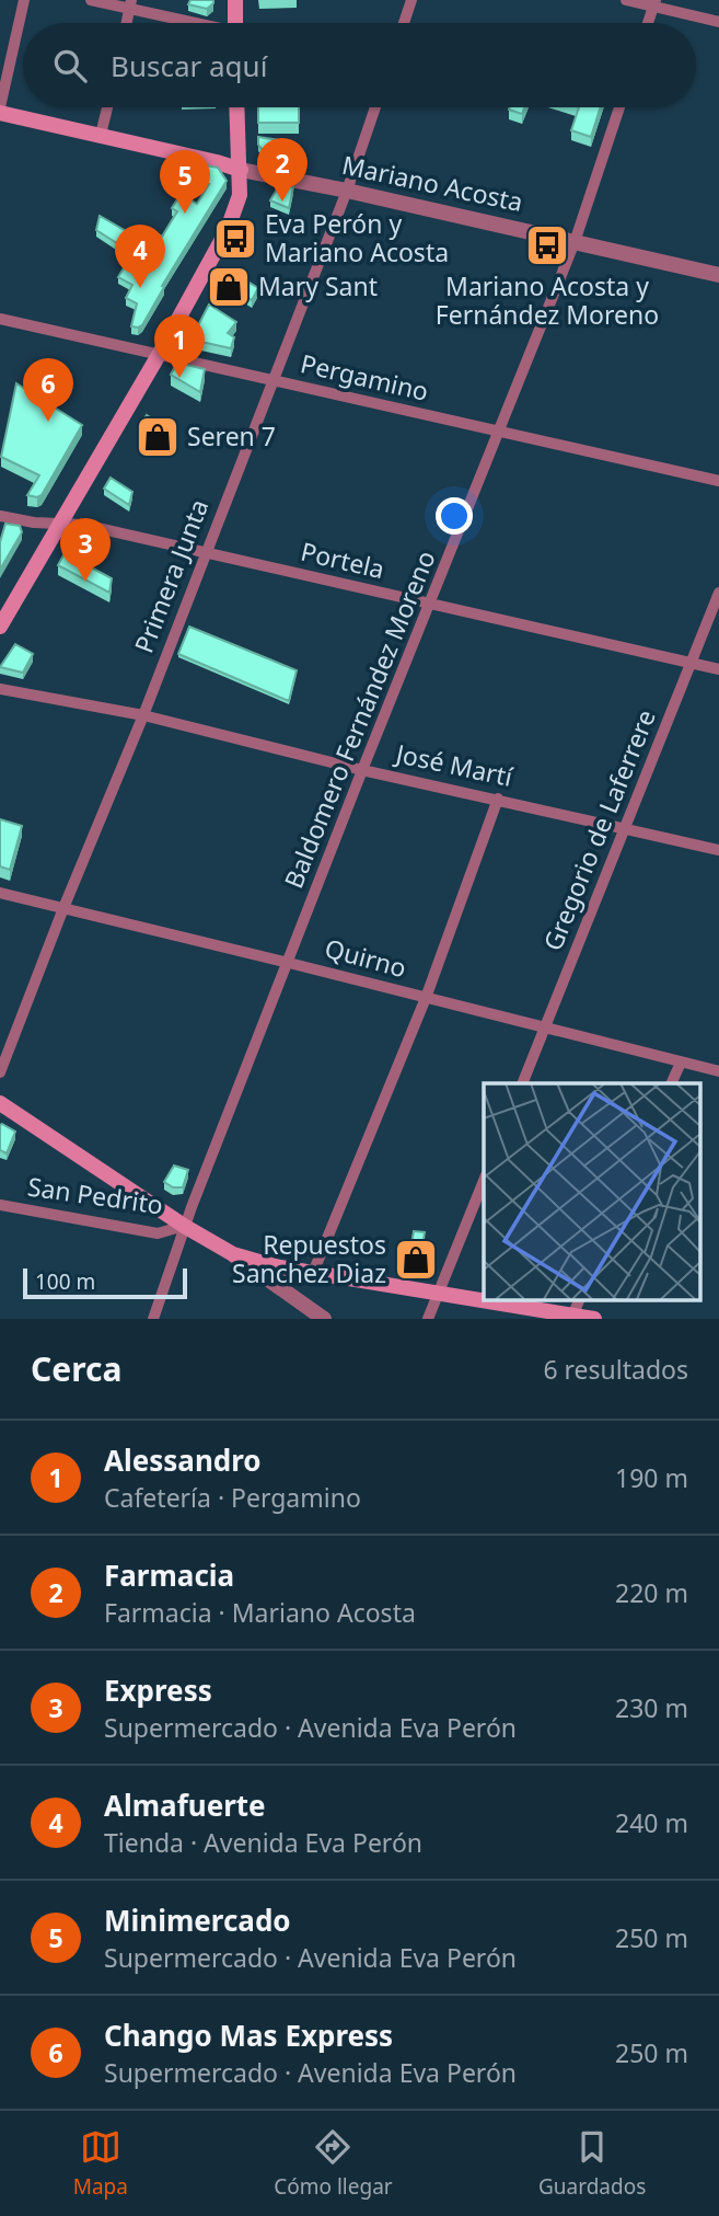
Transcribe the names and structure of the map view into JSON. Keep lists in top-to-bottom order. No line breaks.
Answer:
{"streets":{"main road":["Mariano Acosta"],"street":["Pergamino","Portela","Primera Junta","Baldomero Fernández Moreno","José Martí","Gregorio de Laferrere","Quirno","San Pedrito"]},"crossings":[["Mariano Acosta","Primera Junta"],["Mariano Acosta","Baldomero Fernández Moreno"],["Pergamino","Primera Junta"],["Pergamino","Baldomero Fernández Moreno"],["Portela","Primera Junta"],["Portela","Baldomero Fernández Moreno"],["Portela","Gregorio de Laferrere"],["Primera Junta","José Martí"],["Primera Junta","Quirno"],["Baldomero Fernández Moreno","José Martí"],["Baldomero Fernández Moreno","Quirno"],["Baldomero Fernández Moreno","San Pedrito"],["José Martí","Gregorio de Laferrere"],["Gregorio de Laferrere","Quirno"]],"places":{"bus stop":["Eva Perón y Mariano Acosta","Mariano Acosta y Fernández Moreno"],"shop":["Mary Sant","Seren 7","Repuestos Sanchez Diaz"]},"scale_bar":"100 m","page":{"search":"Buscar aquí","pins":["2","5","4","1","6","3"],"scale":"100 m","heading":["Cerca","6 resultados"],"list":[{"mark":"1","name":"Alessandro","note":"Cafetería · Pergamino","value":"190 m"},{"mark":"2","name":"Farmacia","note":"Farmacia · Mariano Acosta","value":"220 m"},{"mark":"3","name":"Express","note":"Supermercado · Avenida Eva Perón","value":"230 m"},{"mark":"4","name":"Almafuerte","note":"Tienda · Avenida Eva Perón","value":"240 m"},{"mark":"5","name":"Minimercado","note":"Supermercado · Avenida Eva Perón","value":"250 m"},{"mark":"6","name":"Chango Mas Express","note":"Supermercado · Avenida Eva Perón","value":"250 m"}],"nav":["Mapa","Cómo llegar","Guardados"]}}
